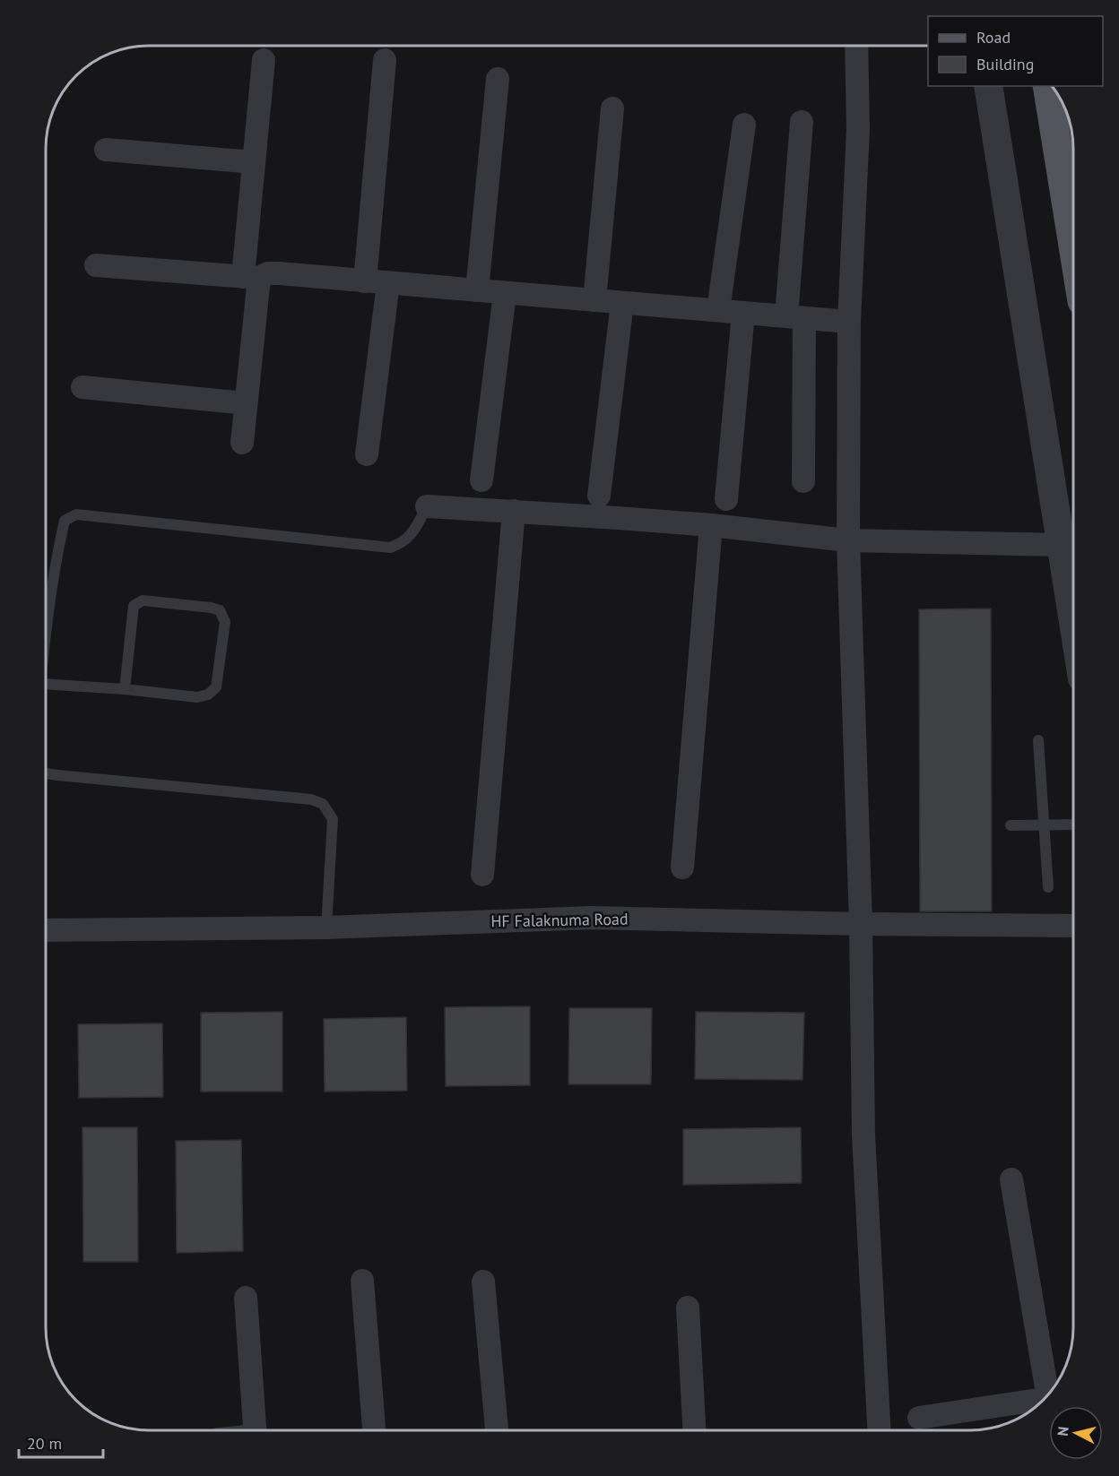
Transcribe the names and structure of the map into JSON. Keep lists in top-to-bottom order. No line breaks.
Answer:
{"streets":{"street":["HF Falaknuma Road"]},"legend":["Road","Building"],"scale_bar":"20 m","north":"left"}
